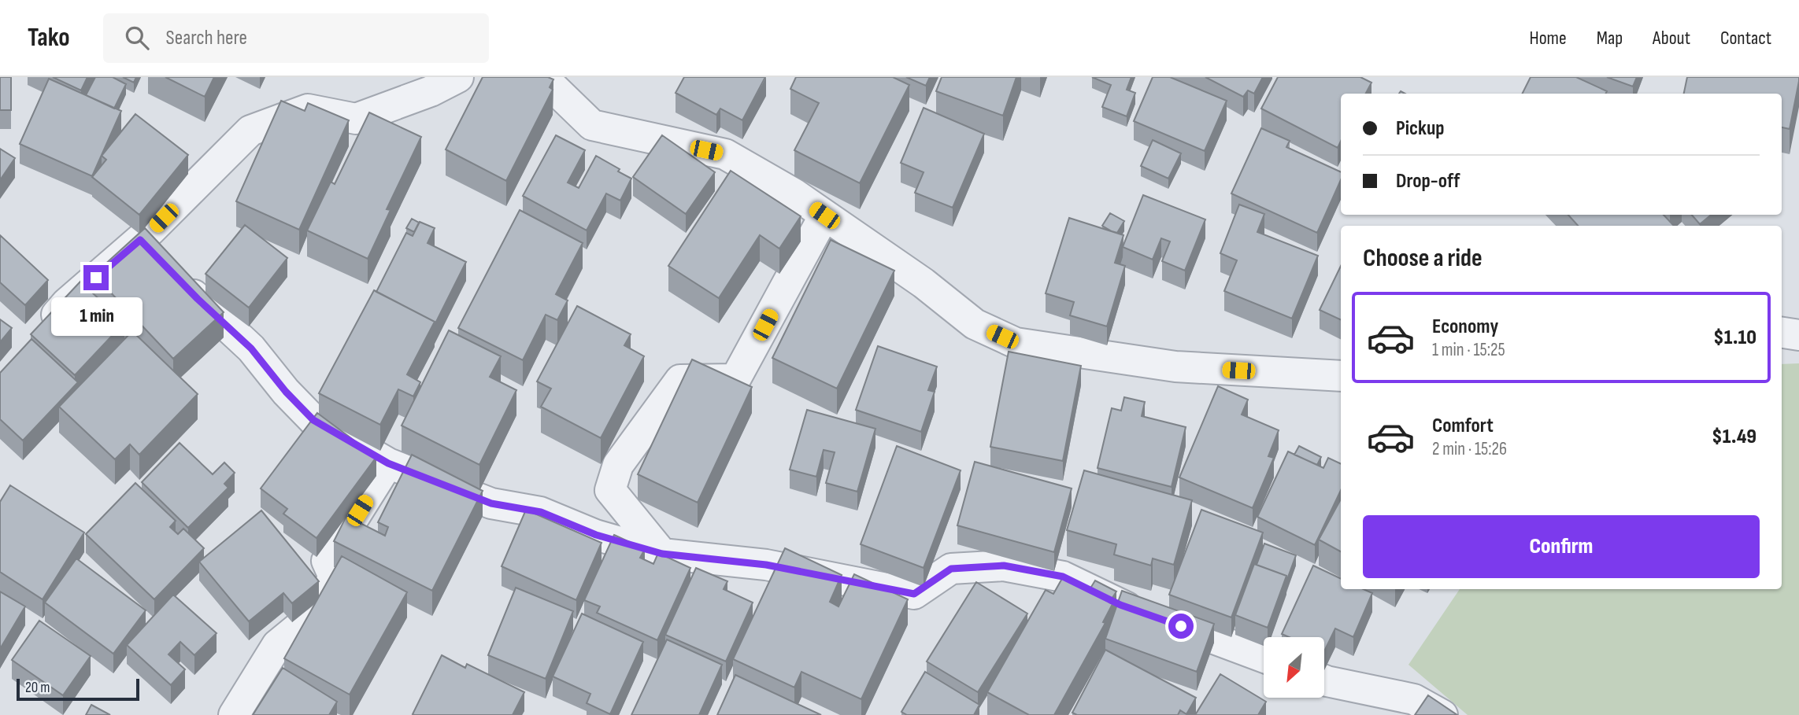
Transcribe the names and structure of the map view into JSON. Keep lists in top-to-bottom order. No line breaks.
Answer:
{"scale_bar":"20 m","north":"bottom left","page":{"header":"Tako","search":"Search here","nav":["Home","Map","About","Contact"],"banner":["Pickup","Drop-off"],"heading":"Choose a ride","list":[{"name":"Economy","note":"1 min · 15:25","value":"$1.10"},{"name":"Comfort","note":"2 min · 15:26","value":"$1.49"}],"bubble":"1 min","buttons":"Confirm","scale":"20 m"}}
